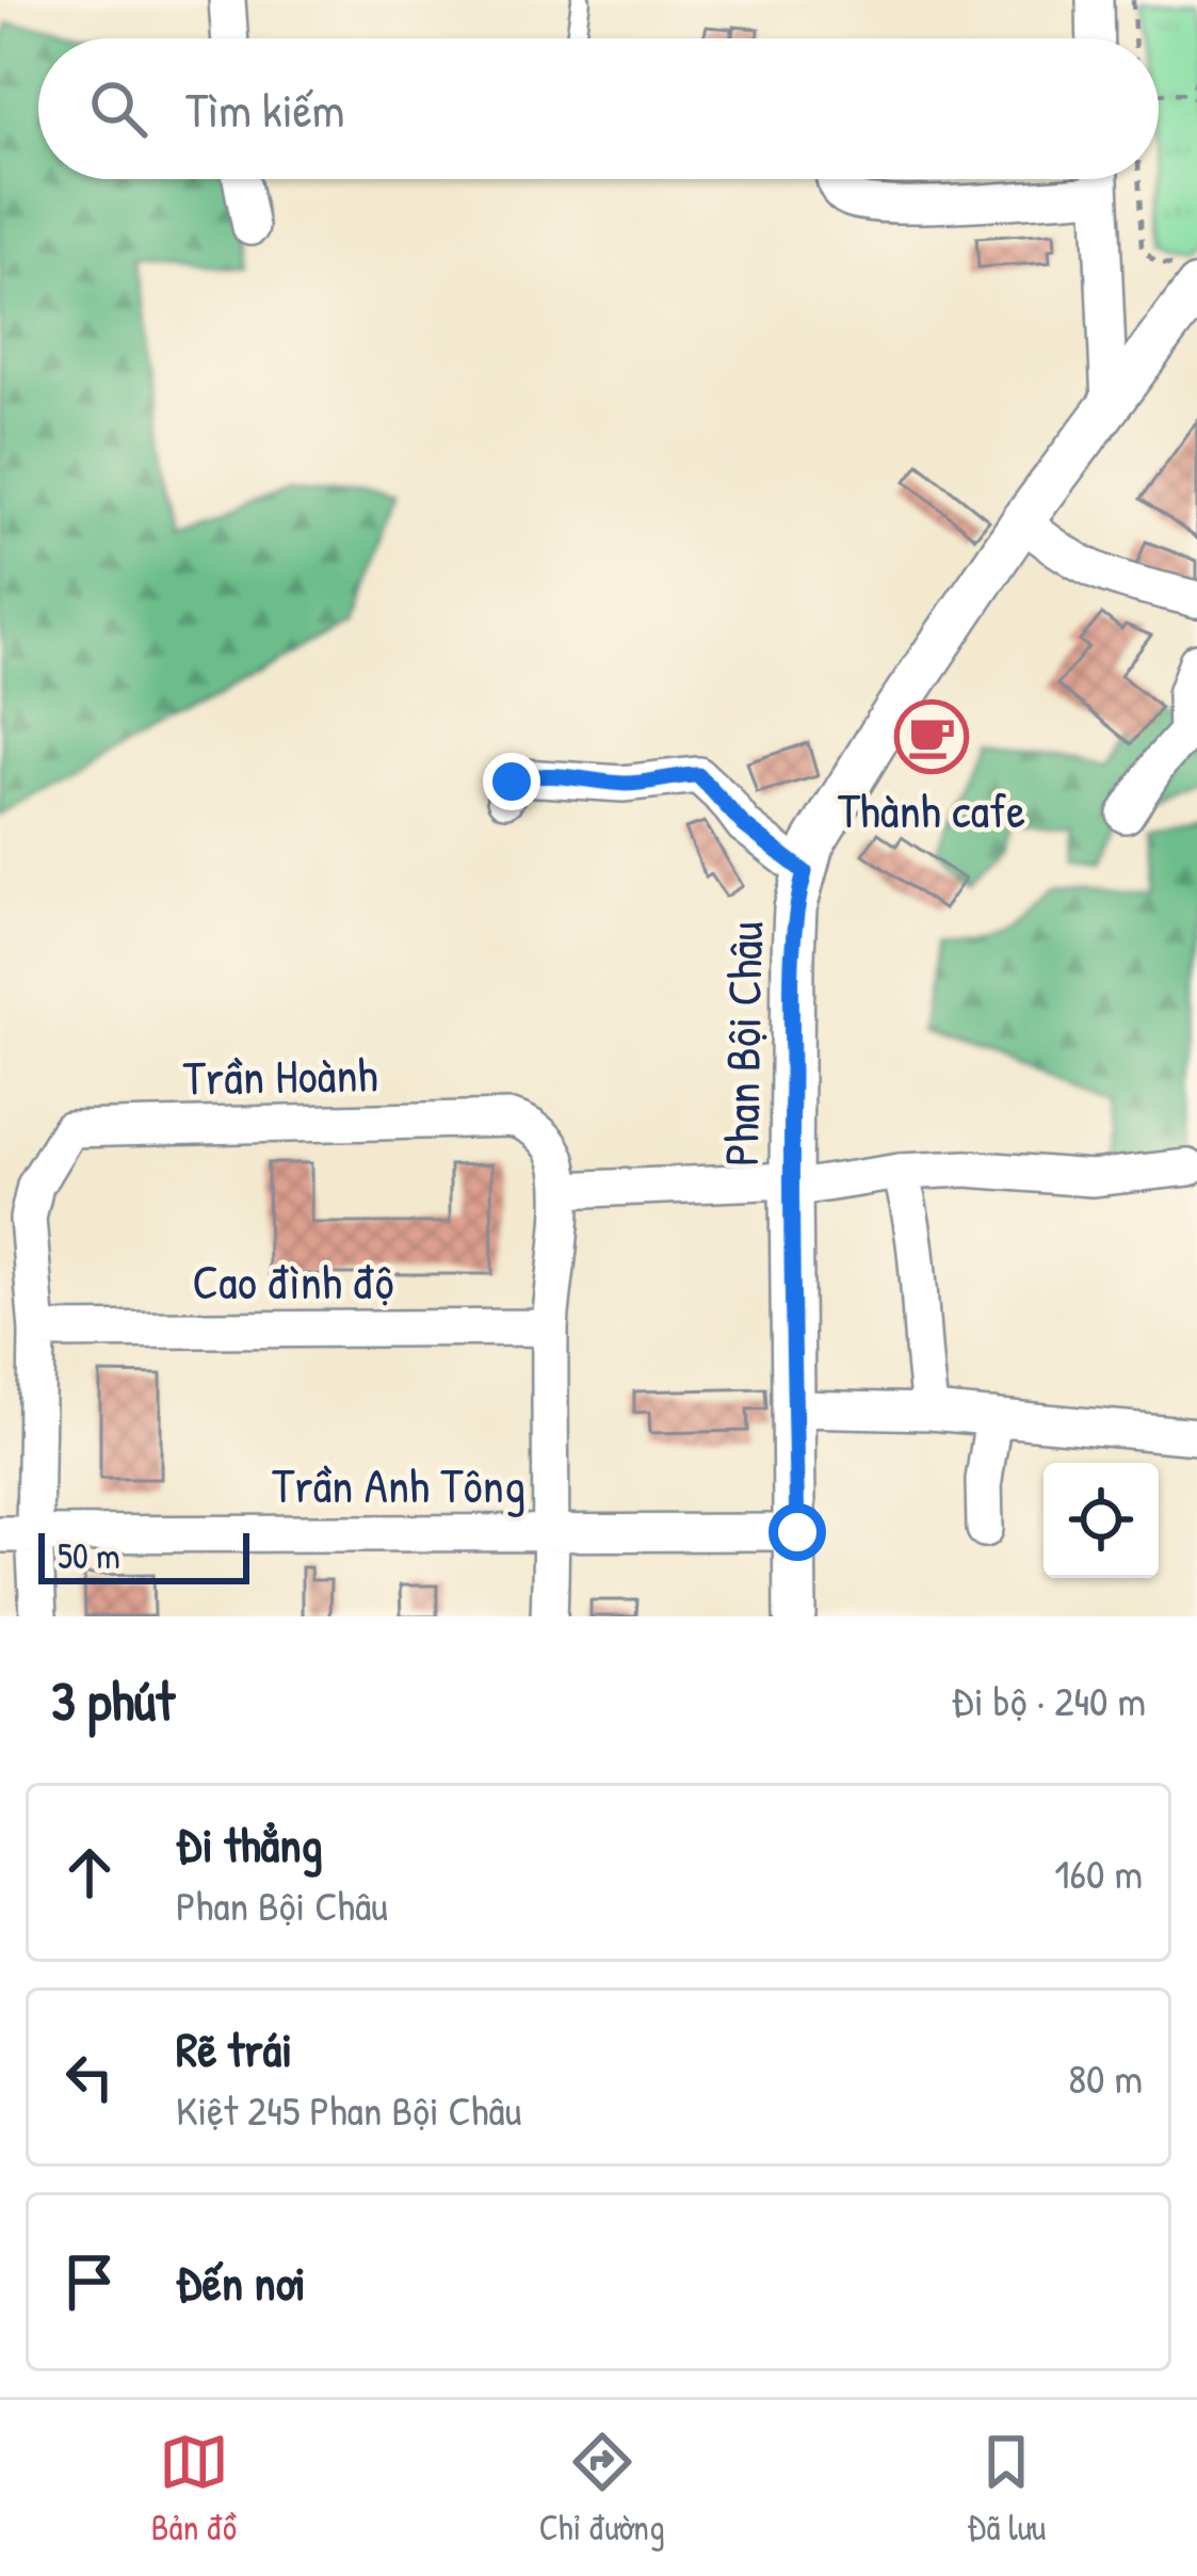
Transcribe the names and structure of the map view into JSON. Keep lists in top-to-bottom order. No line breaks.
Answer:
{"streets":{"street":["Phan Bội Châu","Trần Hoành","Cao đình độ","Trần Anh Tông"]},"crossings":[["Phan Bội Châu","Trần Anh Tông"],["Trần Hoành","Cao đình độ"],["Trần Hoành","Trần Anh Tông"]],"places":{"cafe":["Thành cafe"]},"scale_bar":"50 m","page":{"search":"Tìm kiếm","scale":"50 m","heading":["3 phút","Đi bộ · 240 m"],"list":[["Đi thẳng","Phan Bội Châu","160 m"],["Rẽ trái","Kiệt 245 Phan Bội Châu","80 m"],"Đến nơi"],"nav":["Bản đồ","Chỉ đường","Đã lưu"]}}
